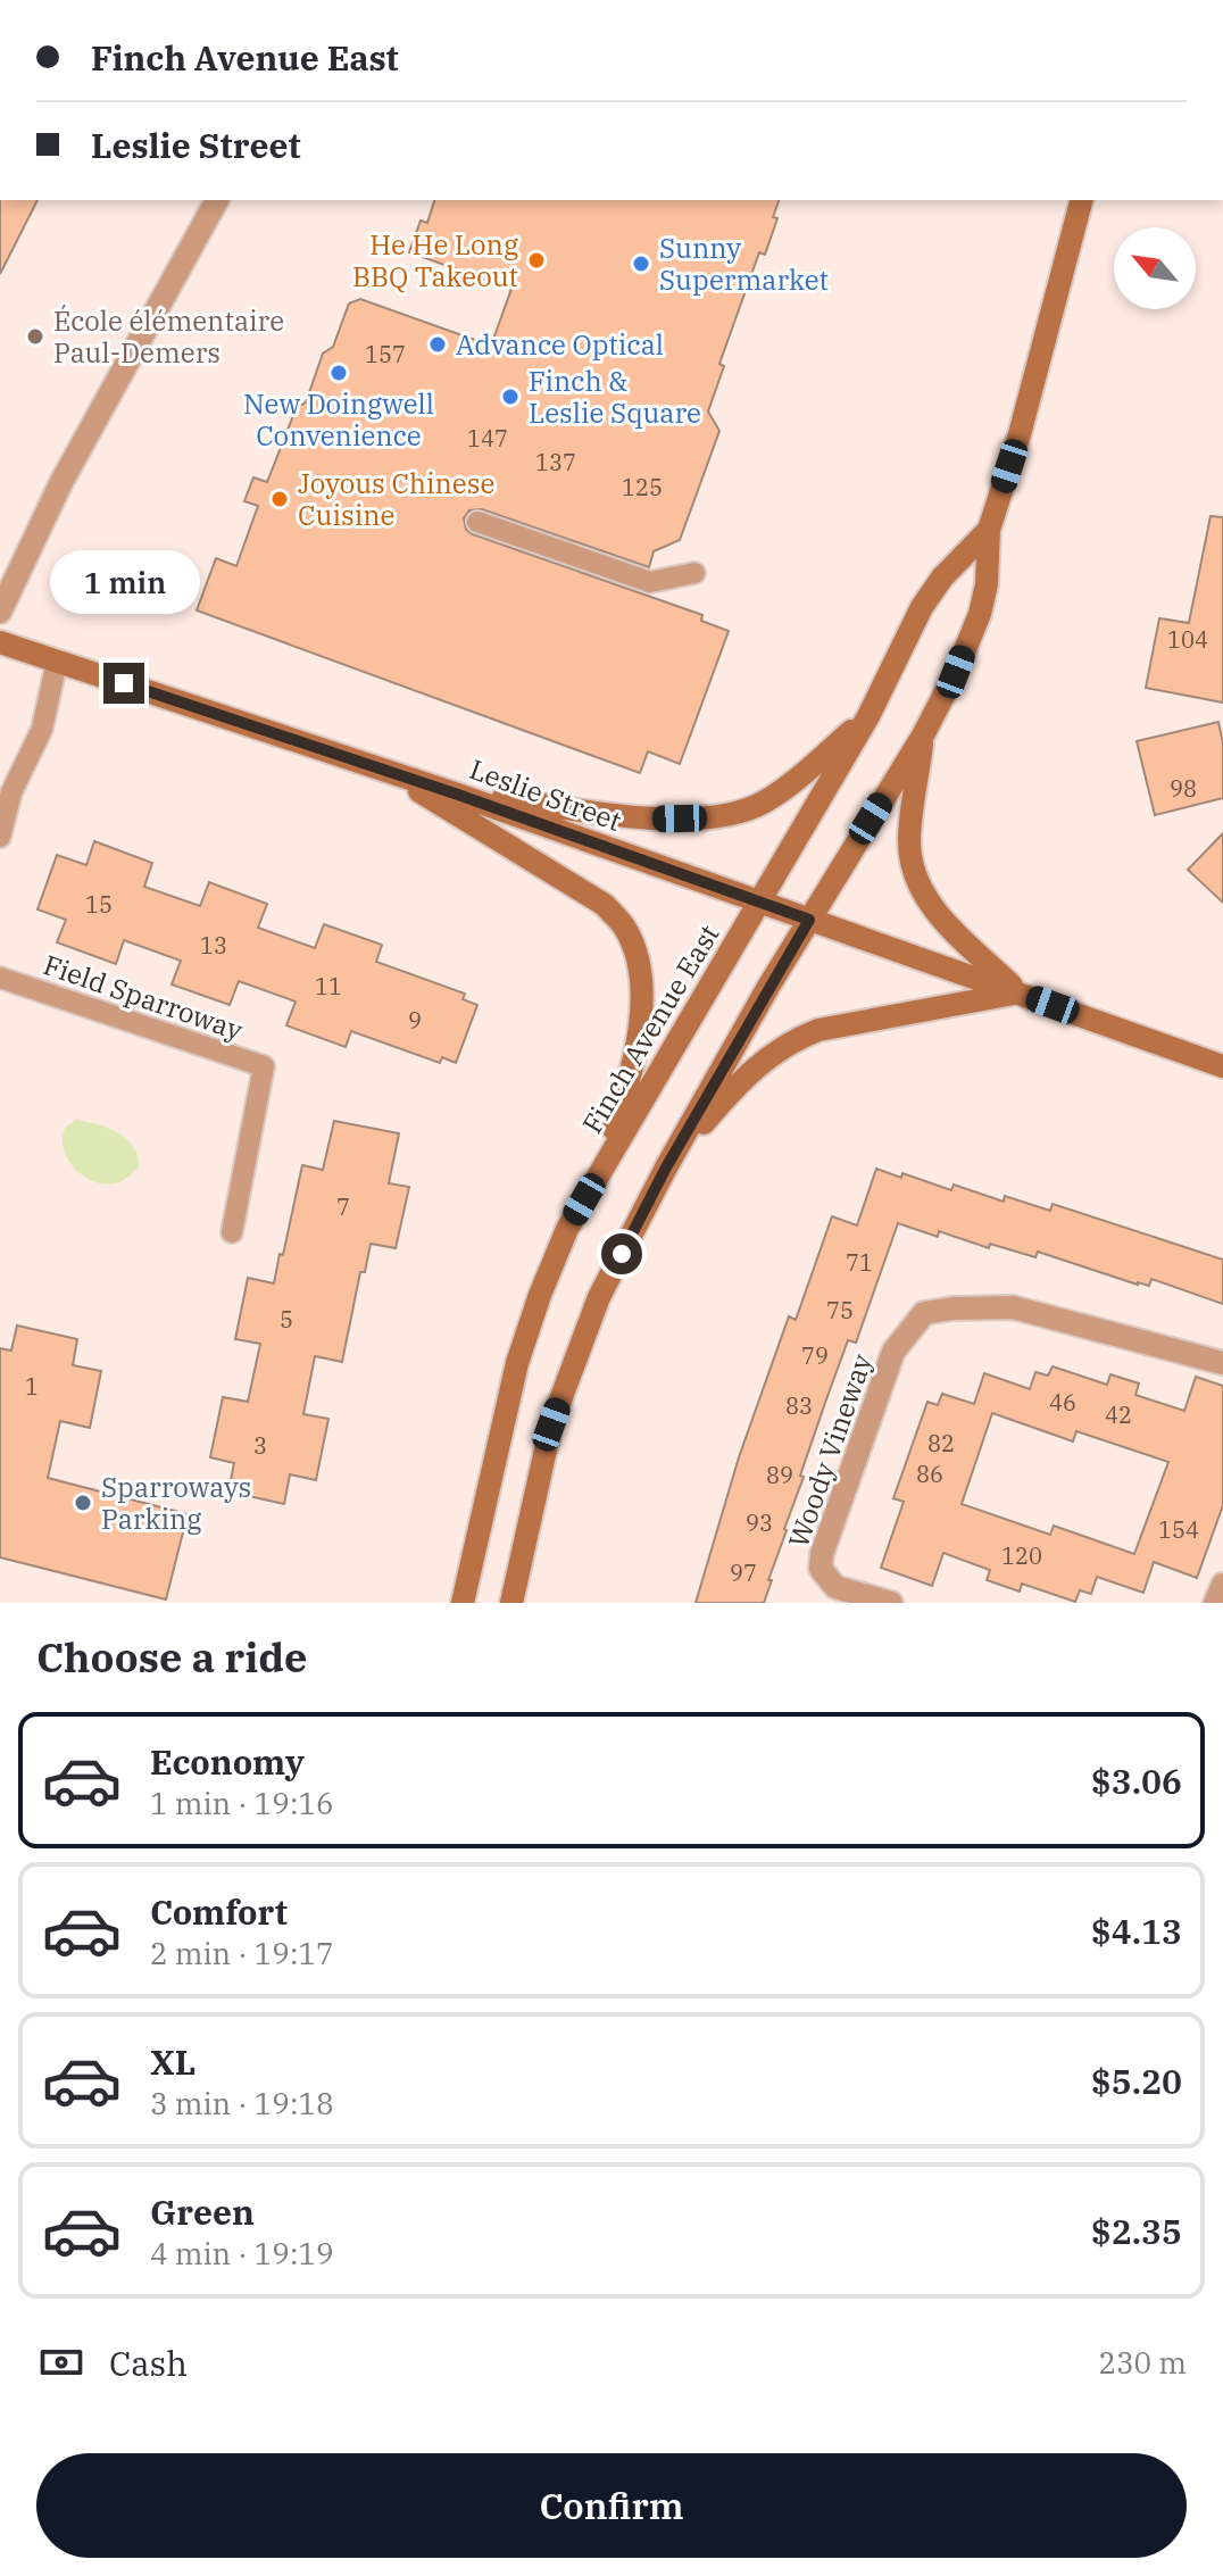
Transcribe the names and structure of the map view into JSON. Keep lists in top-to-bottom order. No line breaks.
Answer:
{"streets":{"main road":["Leslie Street","Finch Avenue East"],"street":["Woody Vineway"],"lane":["Field Sparroway"]},"crossings":[["Leslie Street","Finch Avenue East"]],"places":["He He Long BBQ Takeout","Sunny Supermarket","École élémentaire Paul-Demers","Advance Optical","New Doingwell Convenience","Finch & Leslie Square","Joyous Chinese Cuisine","Sparroways Parking"],"house_numbers":["157","147","137","125","104","98","15","13","11","9","7","71","75","5","79","1","46","83","42","82","3","86","89","93","154","120","97"],"north":"top left","page":{"banner":["Finch Avenue East","Leslie Street"],"bubble":"1 min","heading":"Choose a ride","list":[{"name":"Economy","note":"1 min · 19:16","value":"$3.06"},{"name":"Comfort","note":"2 min · 19:17","value":"$4.13"},{"name":"XL","note":"3 min · 19:18","value":"$5.20"},{"name":"Green","note":"4 min · 19:19","value":"$2.35"}],"pay":["Cash","230 m"],"buttons":"Confirm"}}
